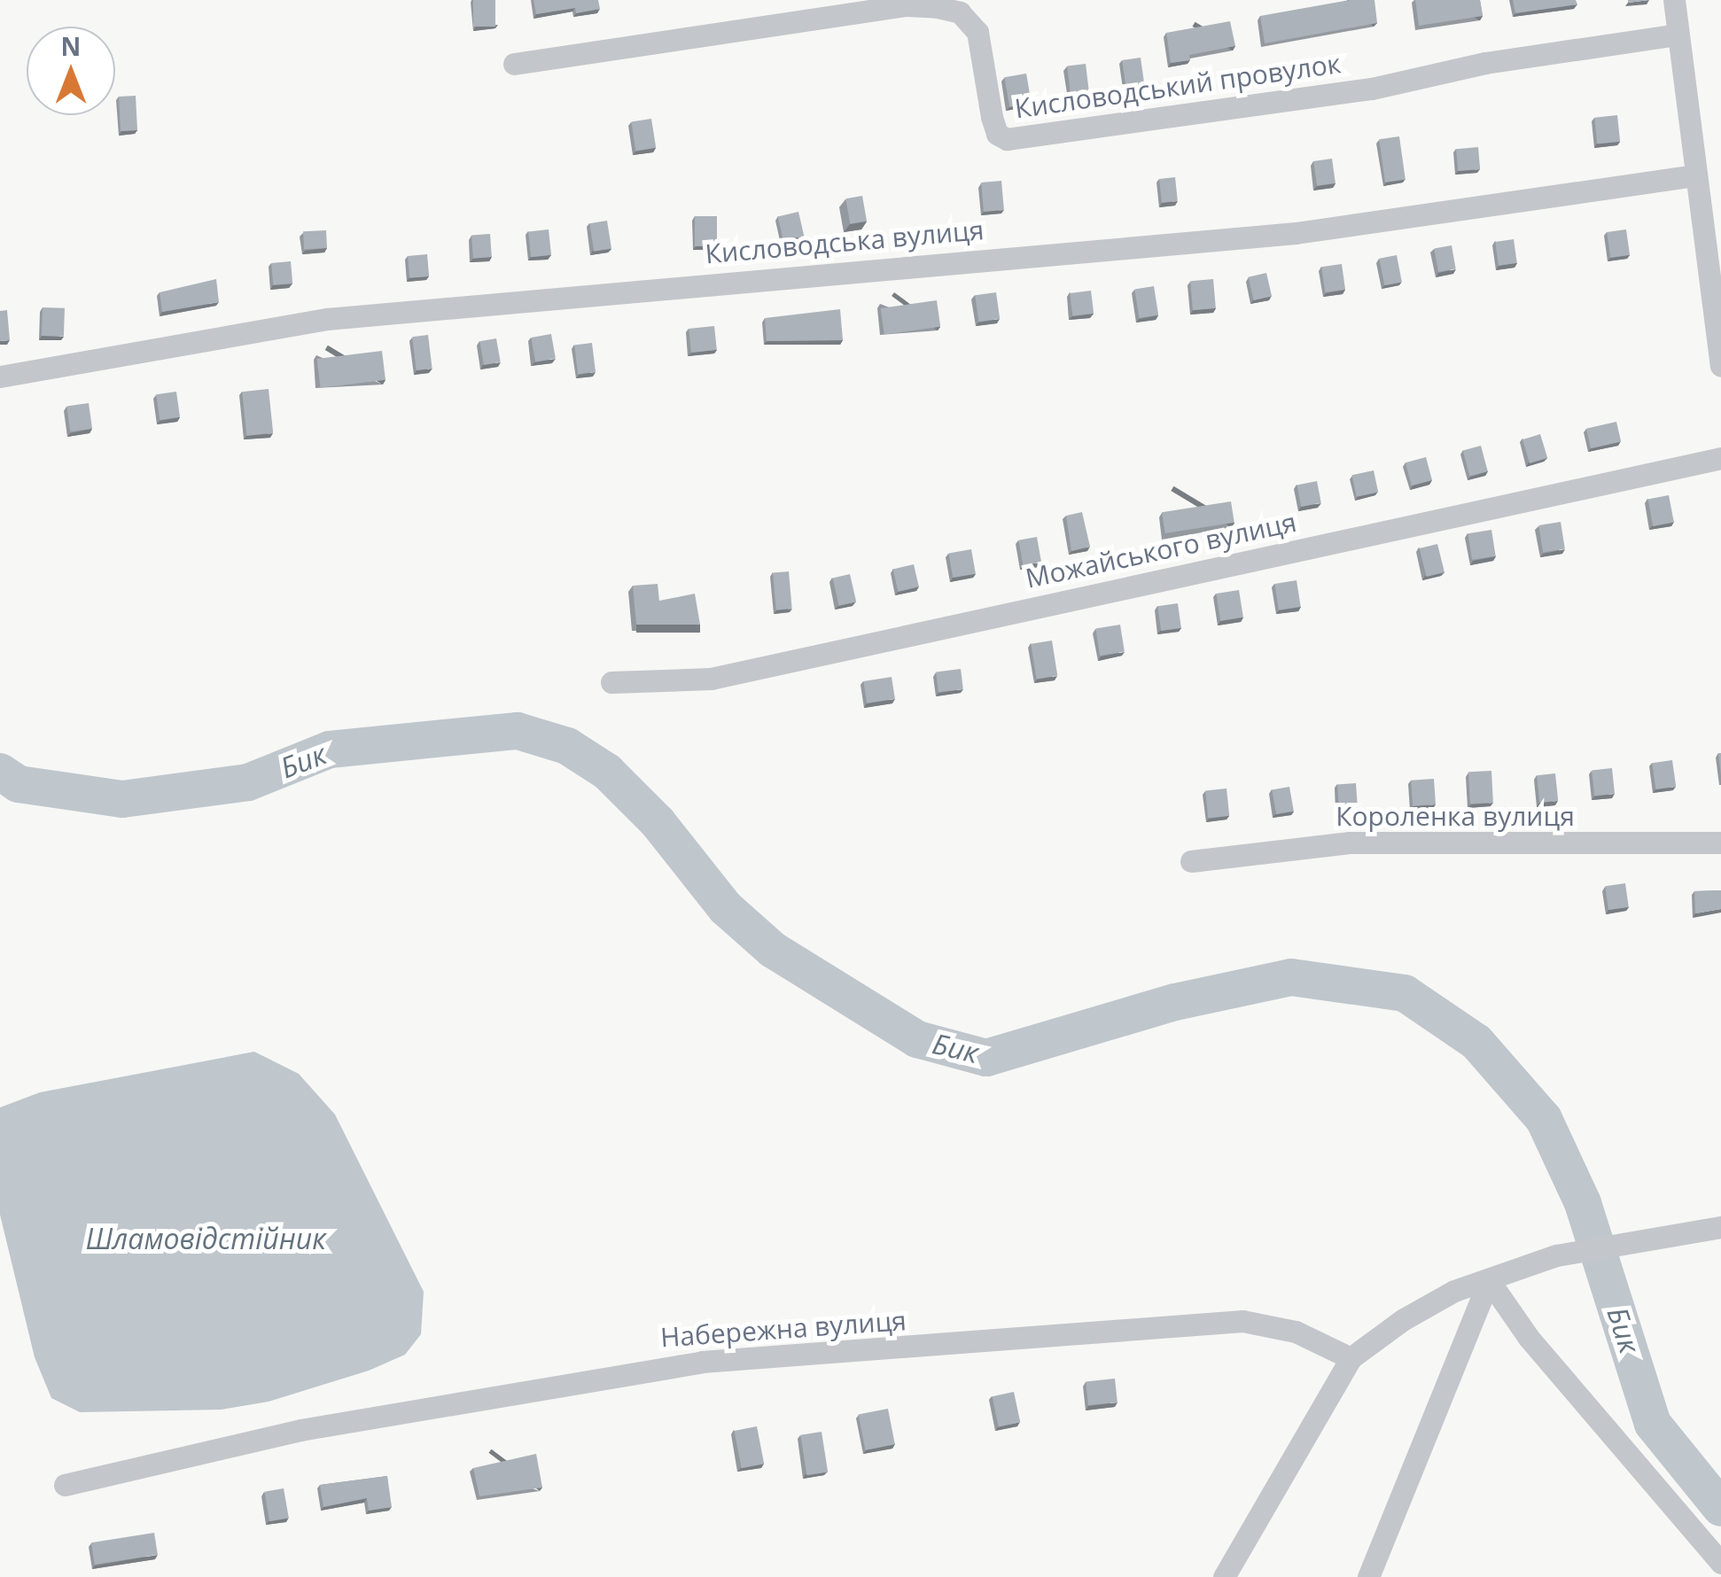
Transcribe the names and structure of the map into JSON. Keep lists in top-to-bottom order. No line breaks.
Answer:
{"streets":{"street":["Кисловодський провулок","Кисловодська вулиця","Можайського вулиця","Короленка вулиця","Набережна вулиця"]},"water":["Бик","Шламовідстійник"],"north":"top"}
